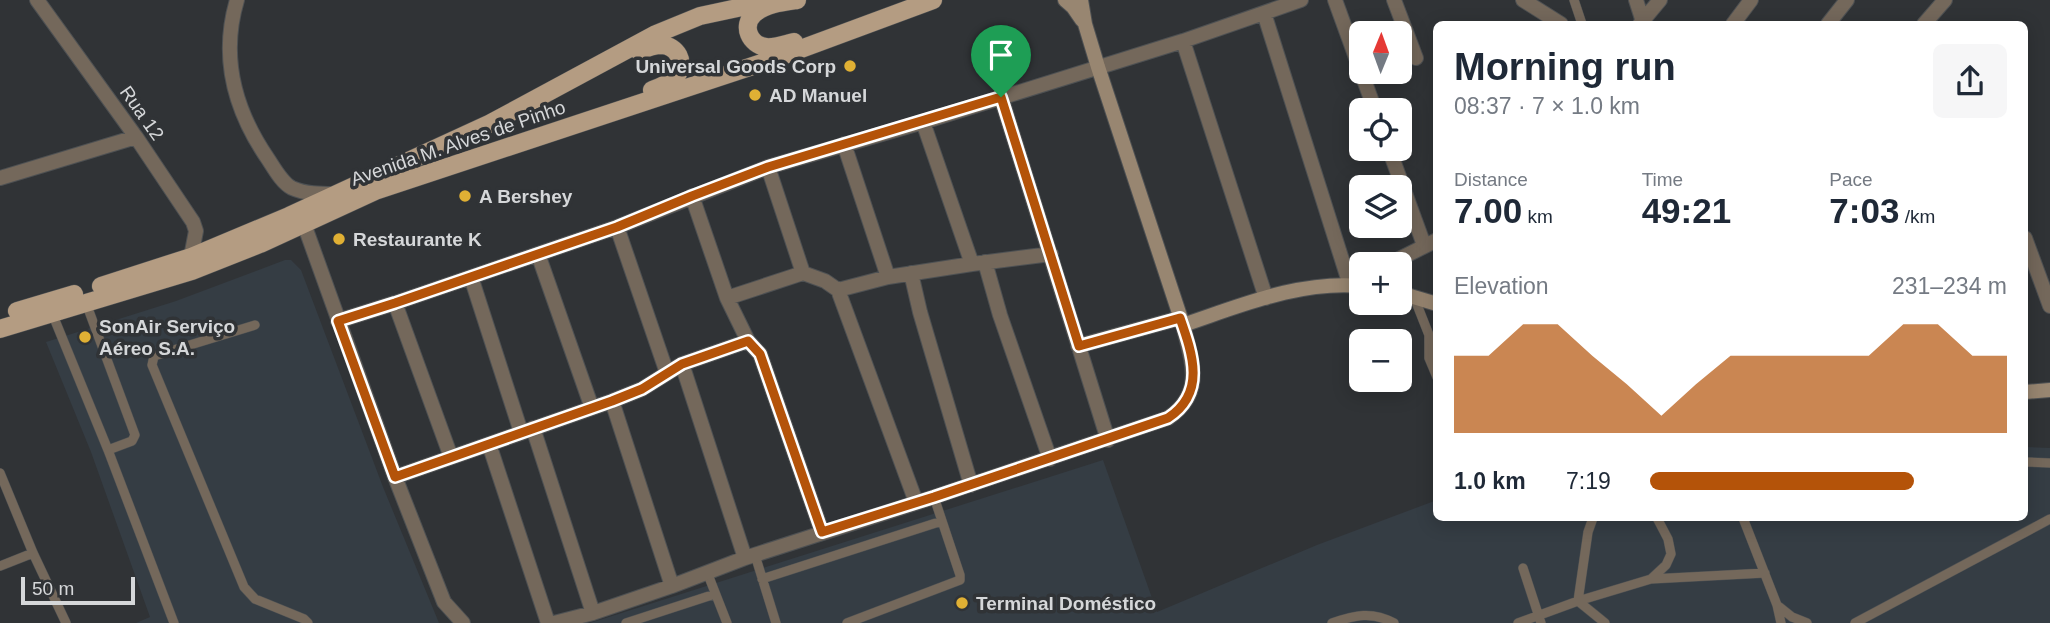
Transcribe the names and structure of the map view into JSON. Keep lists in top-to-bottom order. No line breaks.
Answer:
{"streets":{"main road":["Avenida M. Alves de Pinho"],"street":["Rua 12"]},"crossings":[["Rua 12","Avenida M. Alves de Pinho"]],"places":["Universal Goods Corp","AD Manuel","A Bershey","Restaurante K","SonAir Serviço Aéreo S.A.","Terminal Doméstico"],"scale_bar":"50 m","north":"top","page":{"map_buttons":["+","−"],"heading":["Morning run","08:37 · 7 × 1.0 km"],"stats":[["Distance","7.00 km"],["Time","49:21"],["Pace","7:03 /km"]],"chart":["Elevation","231–234 m"],"list":[{"name":"1.0 km","note":"7:19"}],"scale":"50 m"}}
